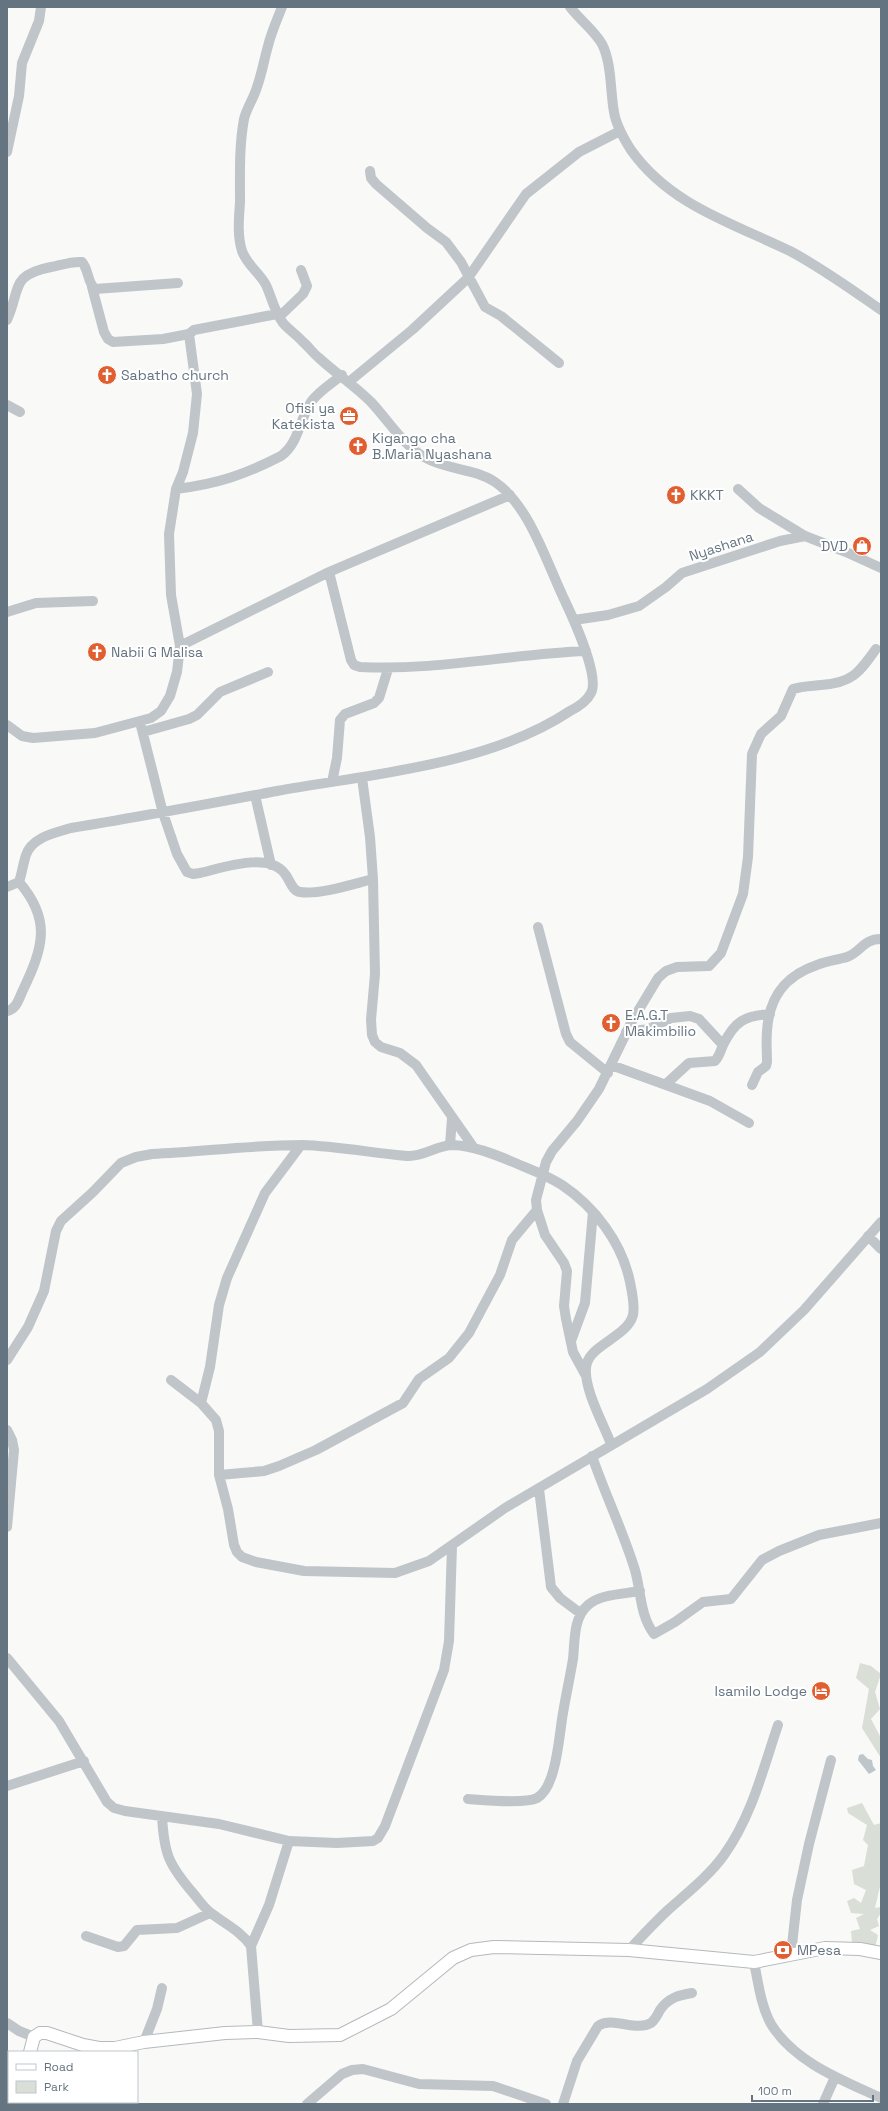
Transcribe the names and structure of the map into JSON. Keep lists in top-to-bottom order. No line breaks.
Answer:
{"streets":{"street":["Nyashana"]},"places":{"church":["Sabatho church","Kigango cha B.Maria Nyashana","KKKT","Nabii G Malisa","E.A.G.T Makimbilio"],"office":["Ofisi ya Katekista"],"shop":["DVD"],"hotel":["Isamilo Lodge"],"bank":["MPesa"]},"legend":["Road","Park"],"scale_bar":"100 m"}
